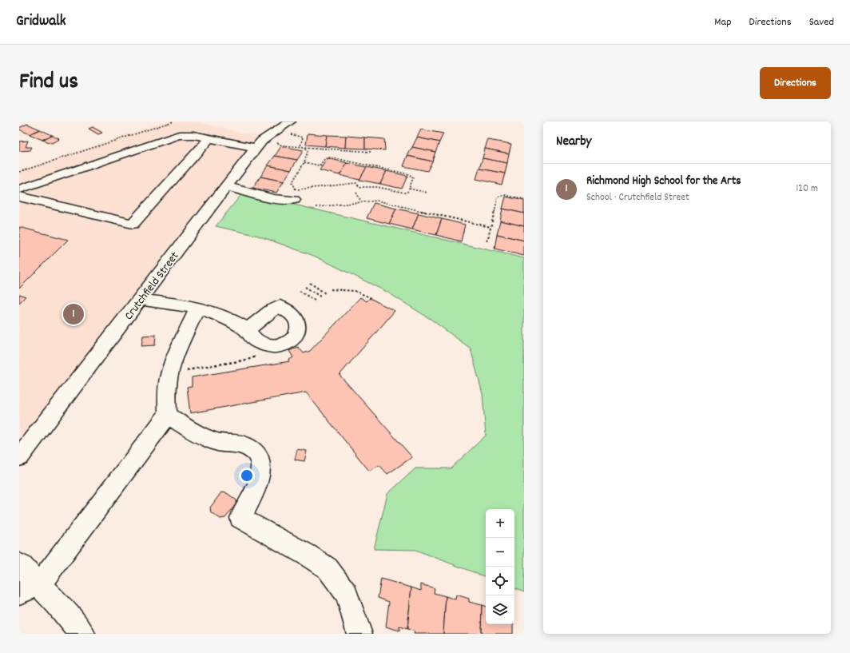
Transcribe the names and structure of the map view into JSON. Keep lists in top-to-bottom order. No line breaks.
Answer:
{"streets":{"street":["Crutchfield Street"]},"page":{"header":"Gridwalk","nav":["Map","Directions","Saved"],"title":"Find us","buttons":"Directions","heading":"Nearby","list":[{"mark":"1","name":"Richmond High School for the Arts","note":"School · Crutchfield Street","value":"120 m"}],"pins":"1","map_buttons":["+","−"]}}
